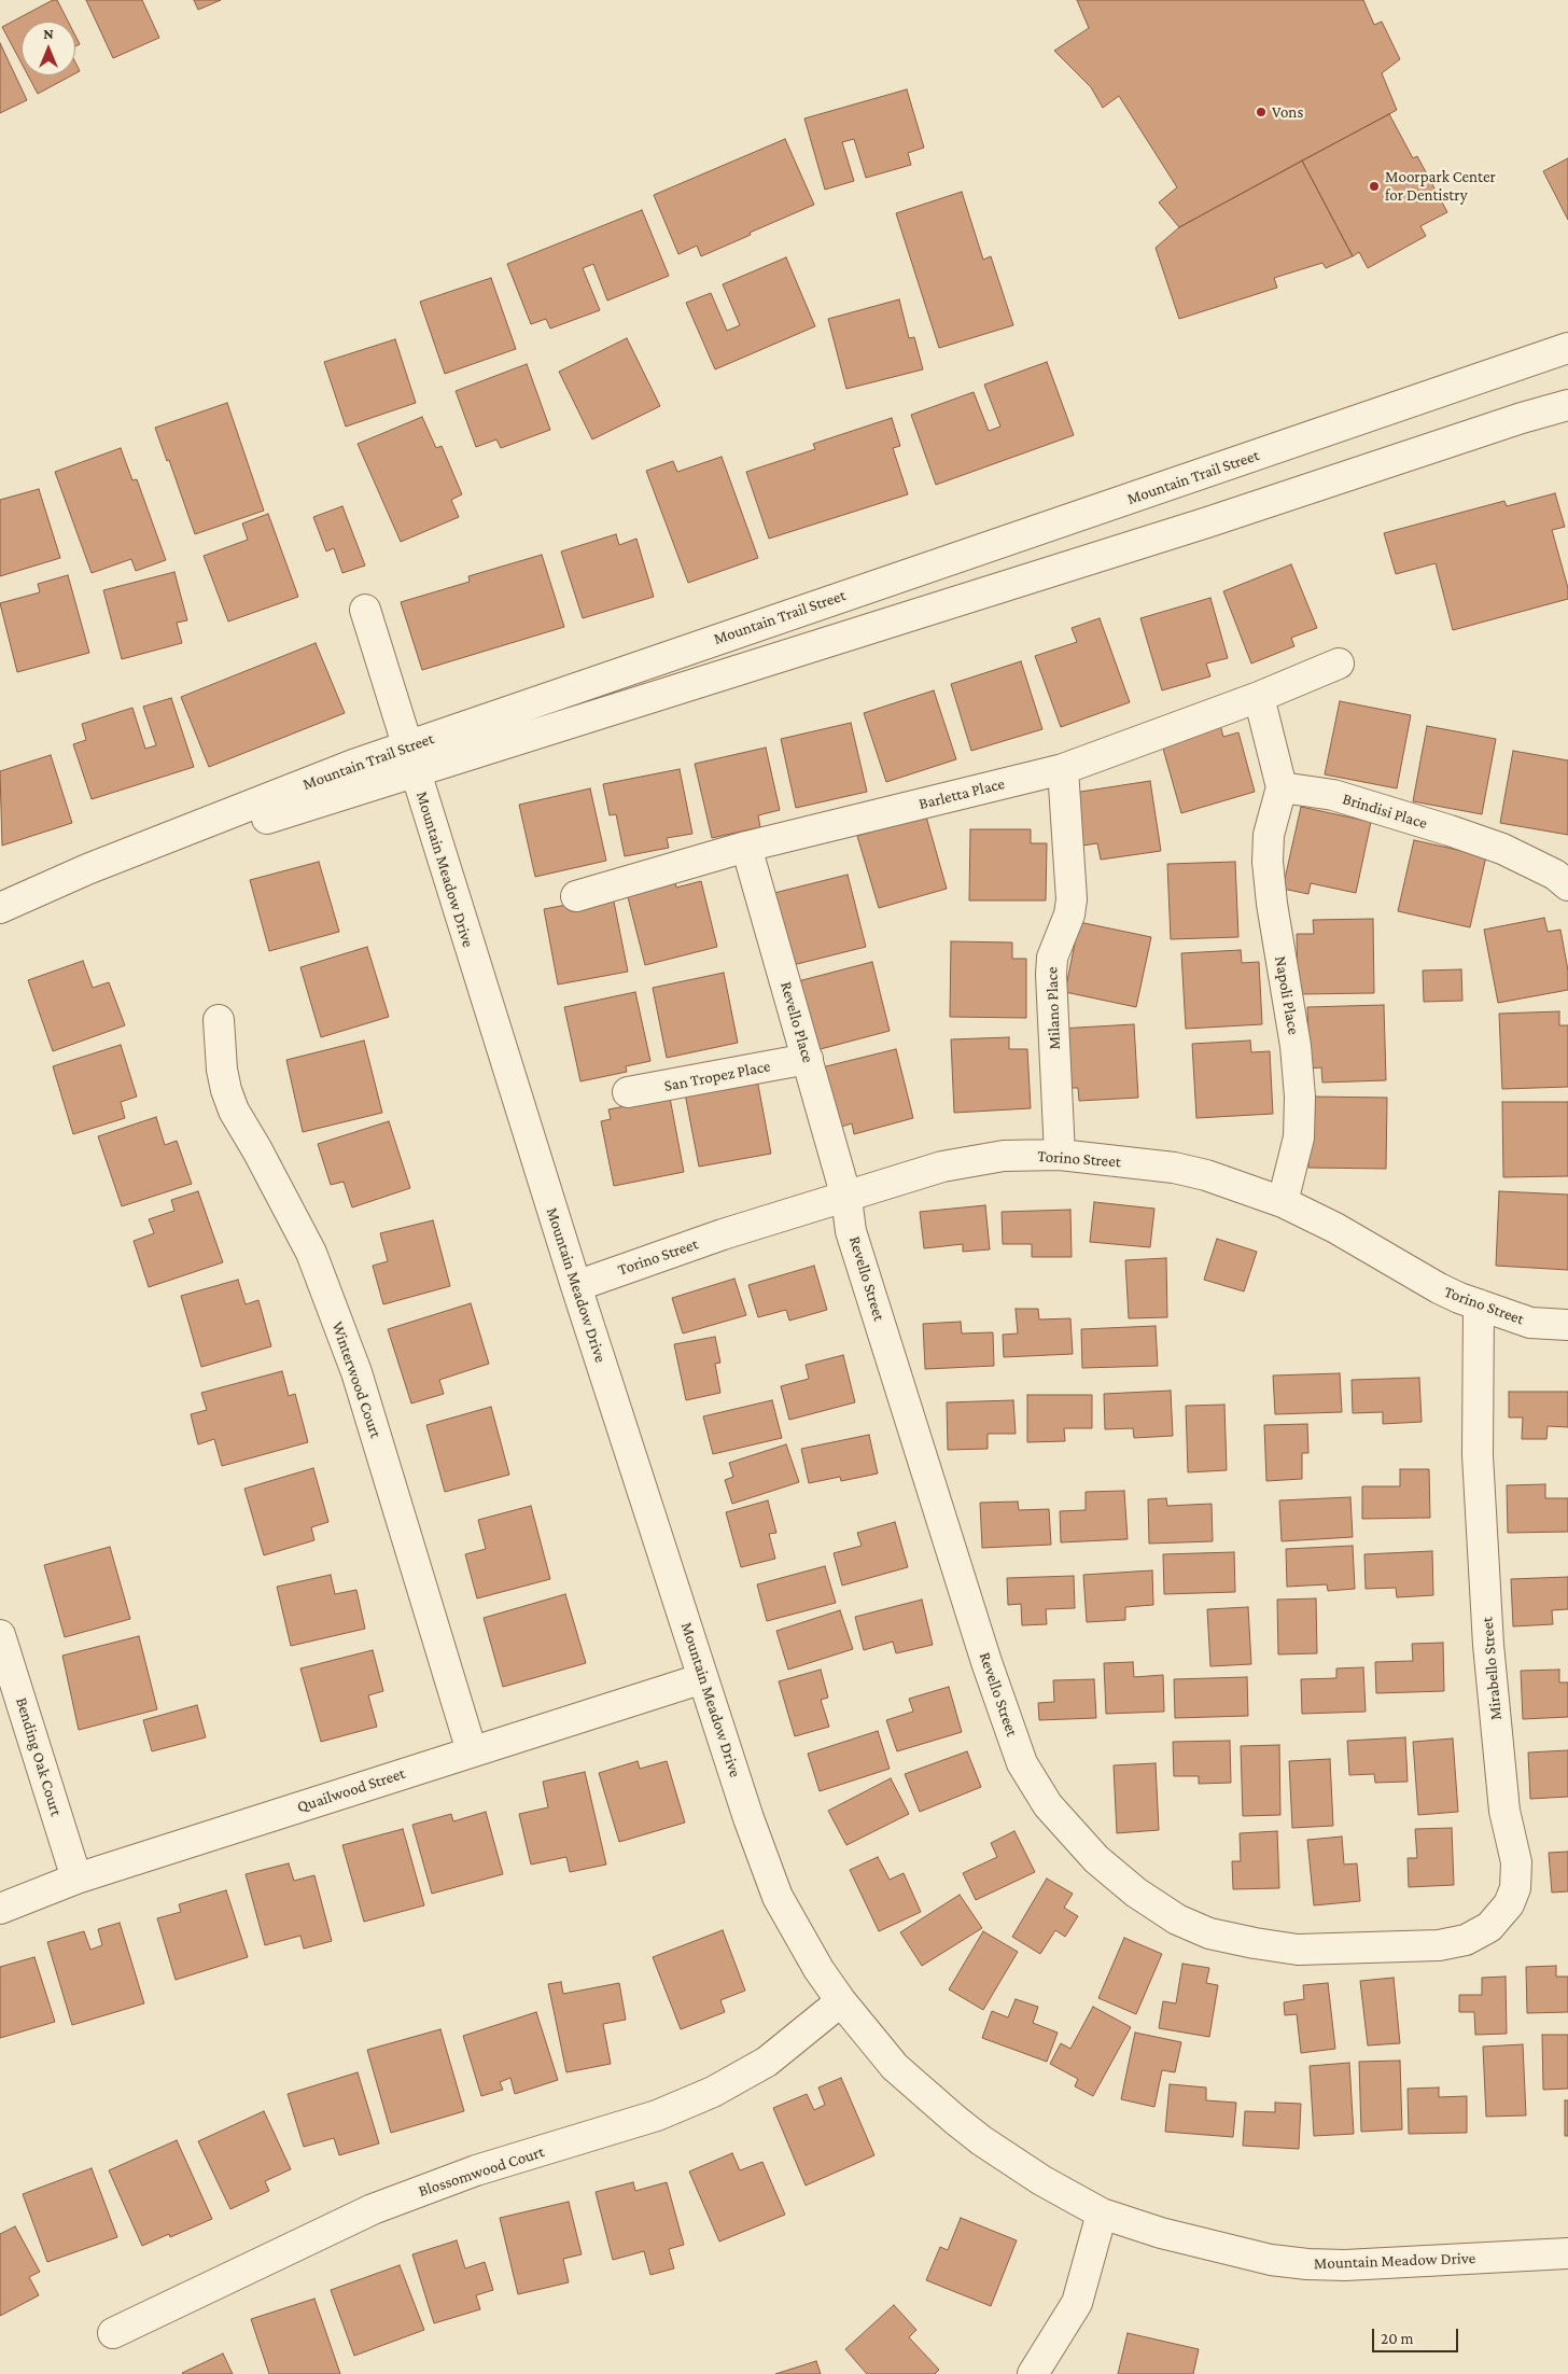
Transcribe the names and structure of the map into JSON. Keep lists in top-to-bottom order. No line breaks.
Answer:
{"streets":{"street":["Mountain Trail Street","Barletta Place","Brindisi Place","Mountain Meadow Drive","Napoli Place","Milano Place","Revello Place","San Tropez Place","Torino Street","Revello Street","Winterwood Court","Mirabello Street","Bending Oak Court","Quailwood Street","Blossomwood Court"]},"crossings":[["Mountain Trail Street","Mountain Meadow Drive"],["Barletta Place","Milano Place"],["Barletta Place","Revello Place"],["Brindisi Place","Napoli Place"],["Mountain Meadow Drive","Torino Street"],["Mountain Meadow Drive","Quailwood Street"],["Mountain Meadow Drive","Blossomwood Court"],["Napoli Place","Torino Street"],["Milano Place","Torino Street"],["Revello Place","San Tropez Place"],["Revello Place","Torino Street"],["Revello Place","Revello Street"],["Torino Street","Revello Street"],["Torino Street","Mirabello Street"],["Revello Street","Mirabello Street"],["Winterwood Court","Quailwood Street"],["Bending Oak Court","Quailwood Street"]],"places":["Vons","Moorpark Center for Dentistry"],"scale_bar":"20 m","north":"top"}
